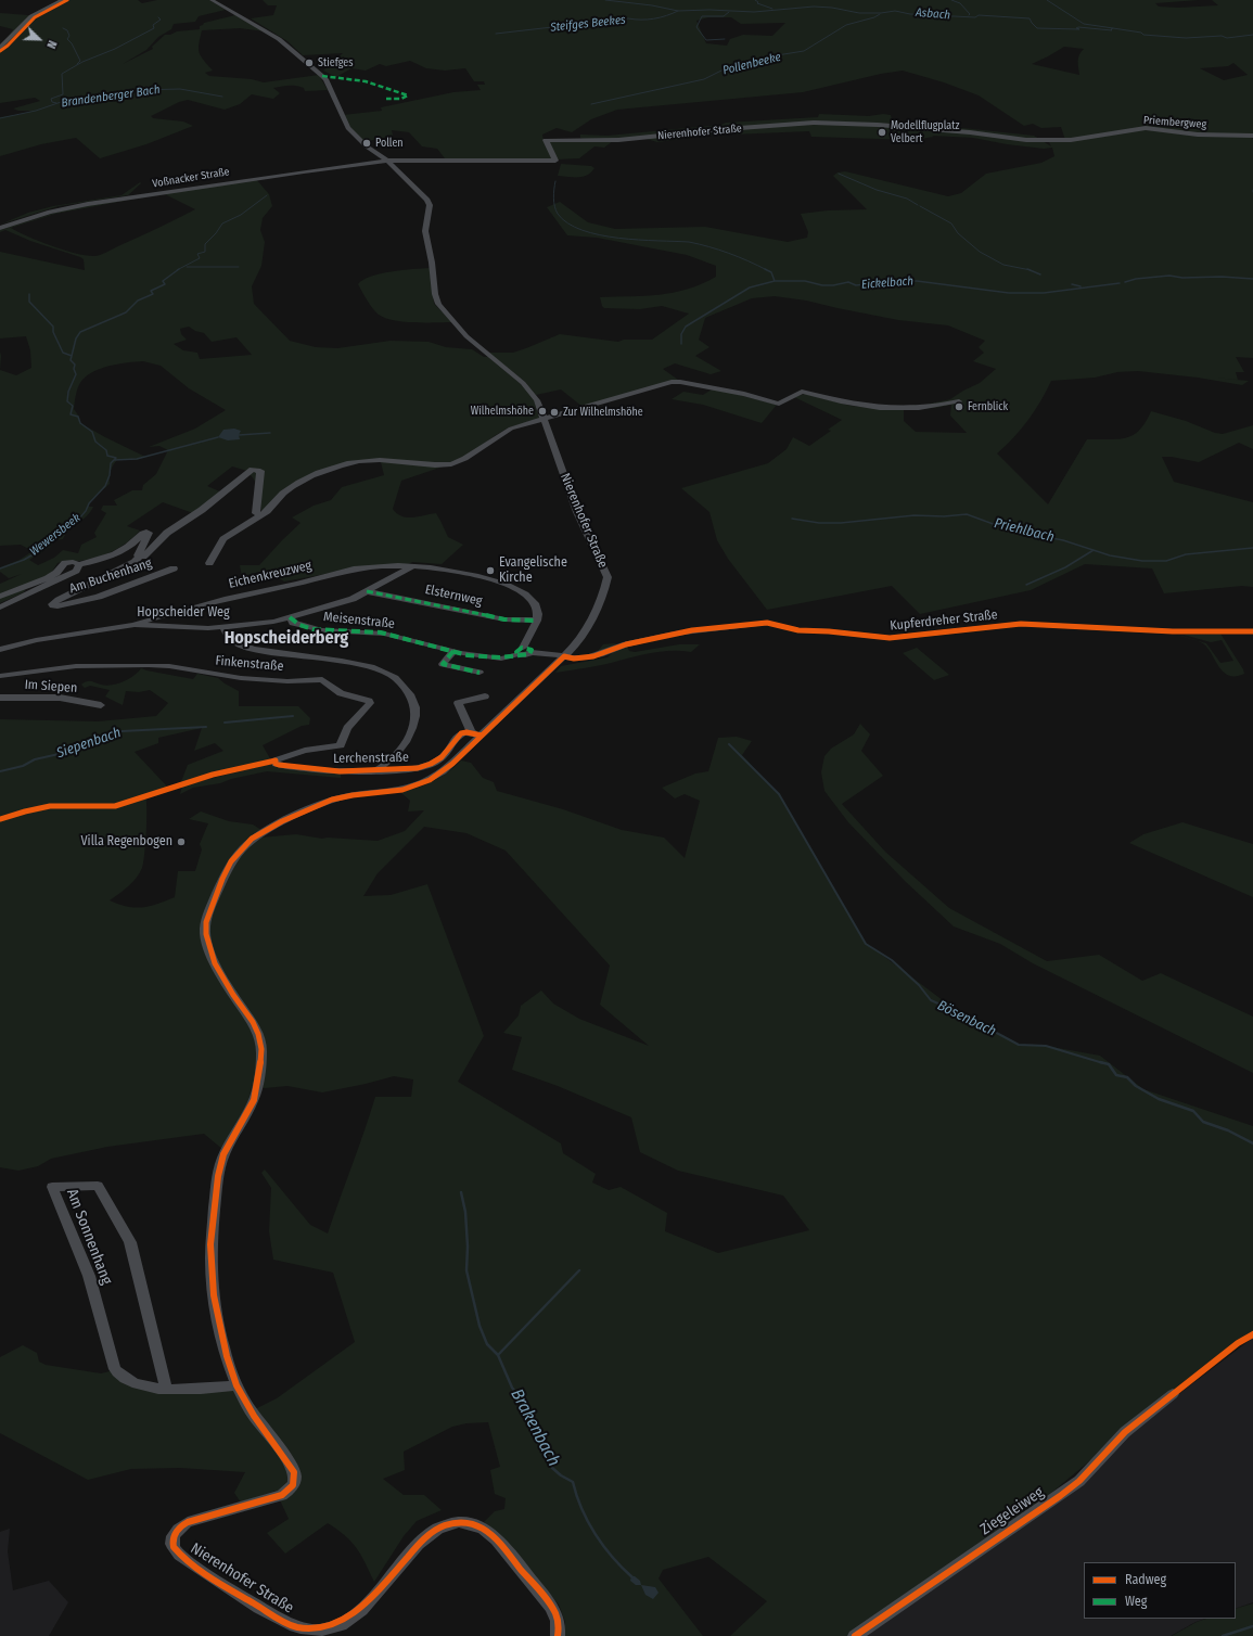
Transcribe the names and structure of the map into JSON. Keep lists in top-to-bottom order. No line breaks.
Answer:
{"streets":{"street":["Priembergweg","Nierenhofer Straße","Voßnacker Straße","Eichenkreuzweg","Am Buchenhang","Elsternweg","Hopscheider Weg","Meisenstraße","Kupferdreher Straße","Finkenstraße","Im Siepen","Lerchenstraße","Am Sonnenhang","Ziegeleiweg"]},"crossings":[["Priembergweg","Nierenhofer Straße"],["Nierenhofer Straße","Voßnacker Straße"],["Nierenhofer Straße","Meisenstraße"],["Nierenhofer Straße","Kupferdreher Straße"],["Nierenhofer Straße","Am Sonnenhang"],["Eichenkreuzweg","Hopscheider Weg"],["Elsternweg","Hopscheider Weg"],["Hopscheider Weg","Meisenstraße"],["Meisenstraße","Kupferdreher Straße"],["Finkenstraße","Lerchenstraße"]],"districts":["Hopscheiderberg"],"water":["Asbach","Steifges Beekes","Pollenbeeke","Brandenberger Bach","Eickelbach","Priehlbach","Wewersbeek","Siepenbach","Bösenbach","Brakenbach"],"places":["Stiefges","Modellflugplatz Velbert","Pollen","Fernblick","Wilhelmshöhe","Zur Wilhelmshöhe","Evangelische Kirche","Villa Regenbogen"],"legend":["Radweg","Weg"],"north":"bottom right"}
